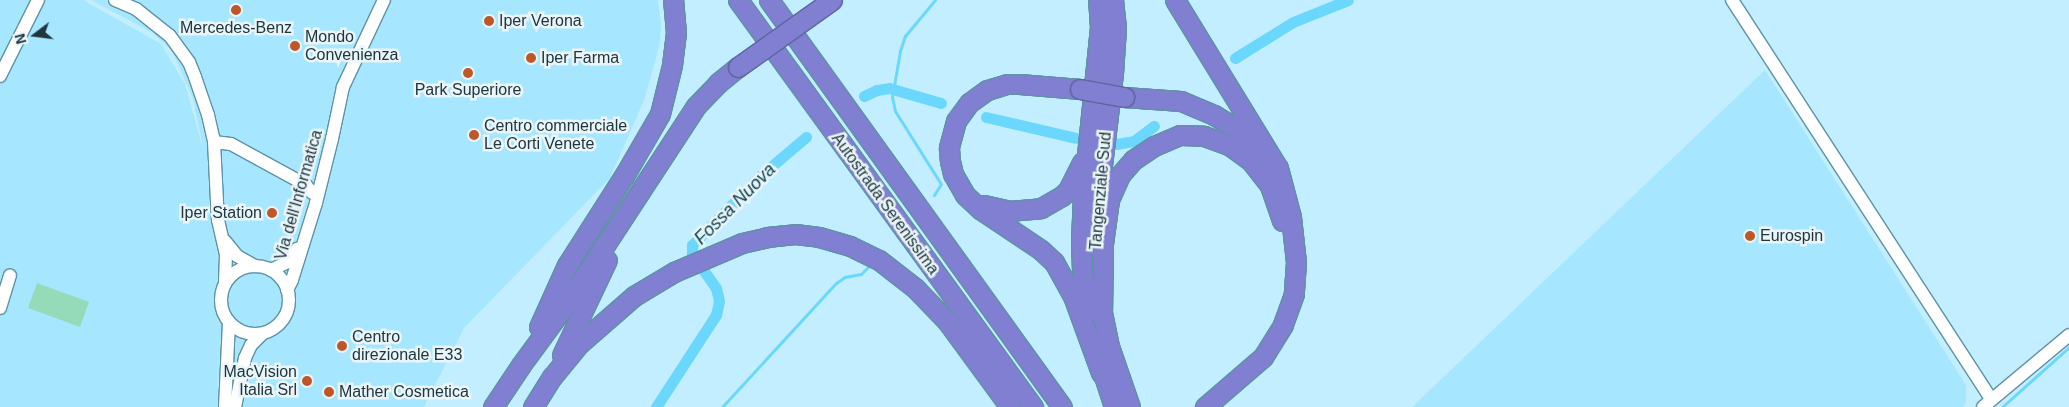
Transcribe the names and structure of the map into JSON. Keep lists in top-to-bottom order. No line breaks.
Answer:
{"streets":{"highway":["Tangenziale Sud","Autostrada Serenissima"],"street":["Via dell'Informatica"]},"water":["Fossa Nuova"],"places":["Mercedes-Benz","Iper Verona","Mondo Convenienza","Iper Farma","Park Superiore","Centro commerciale Le Corti Venete","Iper Station","Eurospin","Centro direzionale E33","MacVision Italia Srl","Mather Cosmetica"],"north":"left"}
